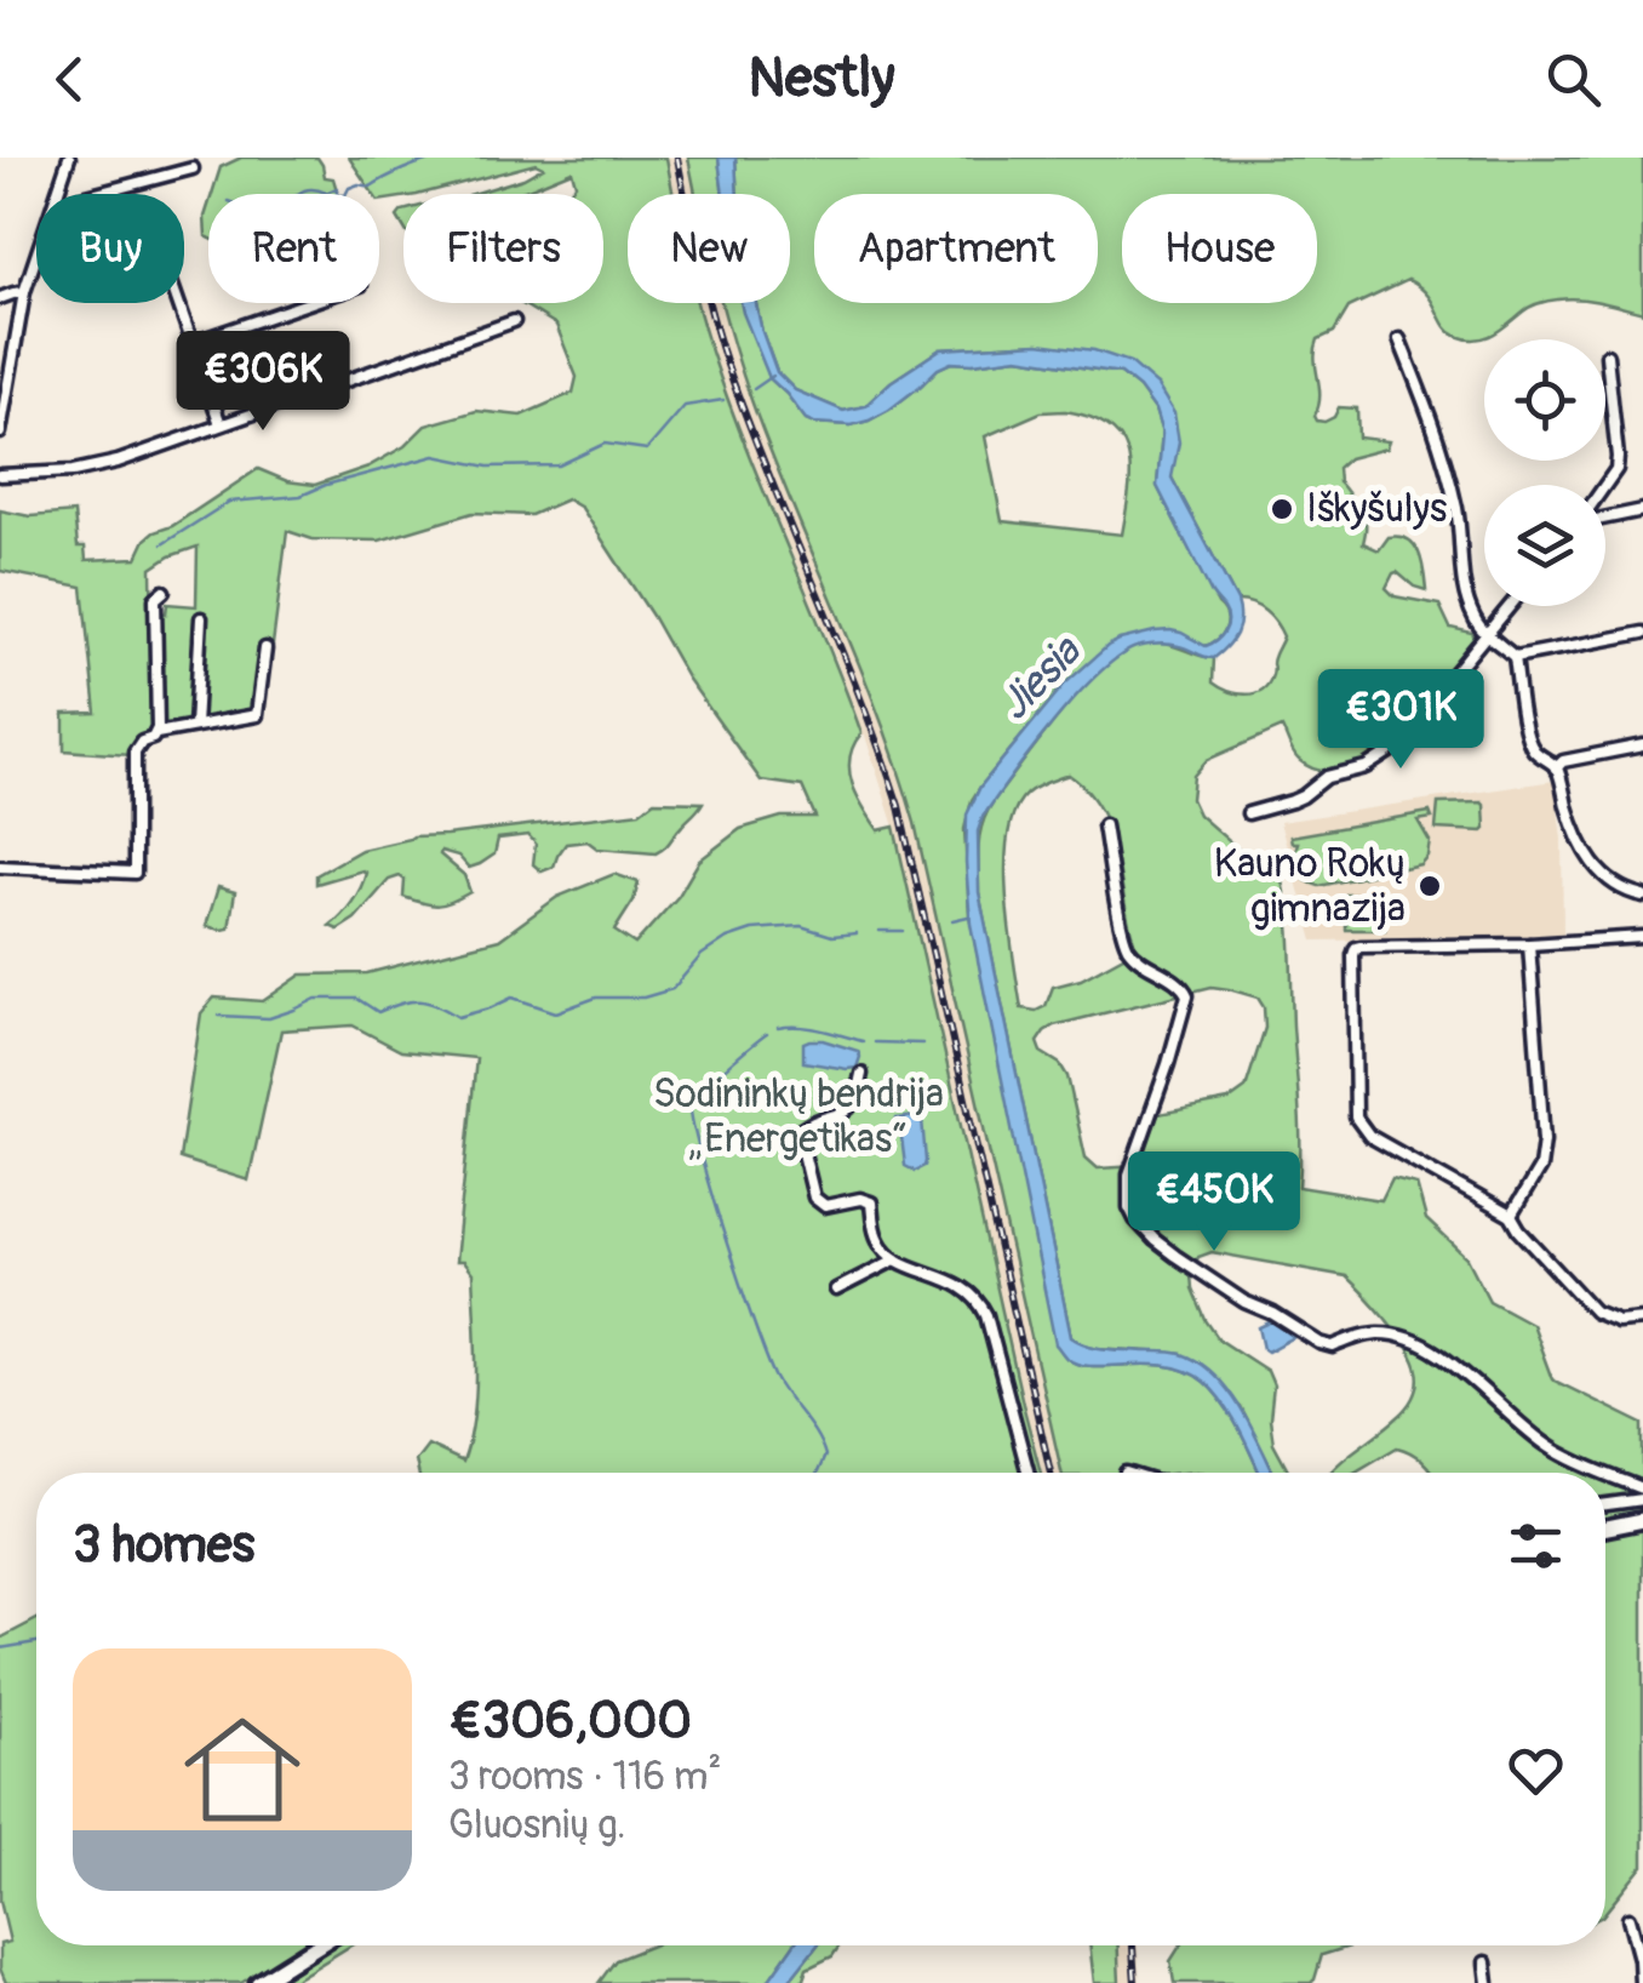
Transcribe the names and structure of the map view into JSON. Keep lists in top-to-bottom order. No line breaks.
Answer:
{"water":["Jiesia"],"parks":["Sodininkų bendrija „Energetikas“"],"places":["Iškyšulys","Kauno Rokų gimnazija"],"page":{"header":"Nestly","chip":["Buy","Rent","Filters","New","Apartment","House"],"price":["€306K","€301K","€450K"],"heading":"3 homes","list":[{"name":"€306,000","note":"3 rooms · 116 m² · Gluosnių g."}]}}
